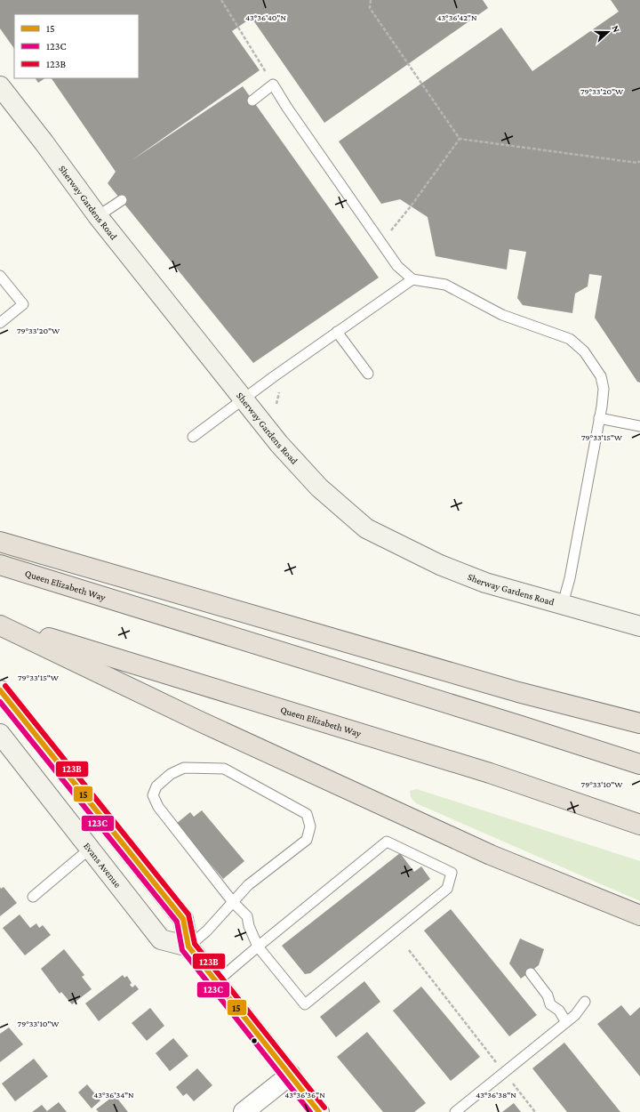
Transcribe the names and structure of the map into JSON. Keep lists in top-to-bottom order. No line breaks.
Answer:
{"streets":{"highway":["Queen Elizabeth Way"],"street":["Sherway Gardens Road","Evans Avenue"]},"lines":["transit line 123B","transit line 15","transit line 123C"],"legend":["15","123C","123B"],"north":"right","coordinates":["43°36'40\"N","43°36'42\"N","79°33'20\"W","79°33'15\"W","79°33'10\"W","43°36'34\"N","43°36'36\"N","43°36'38\"N"]}
